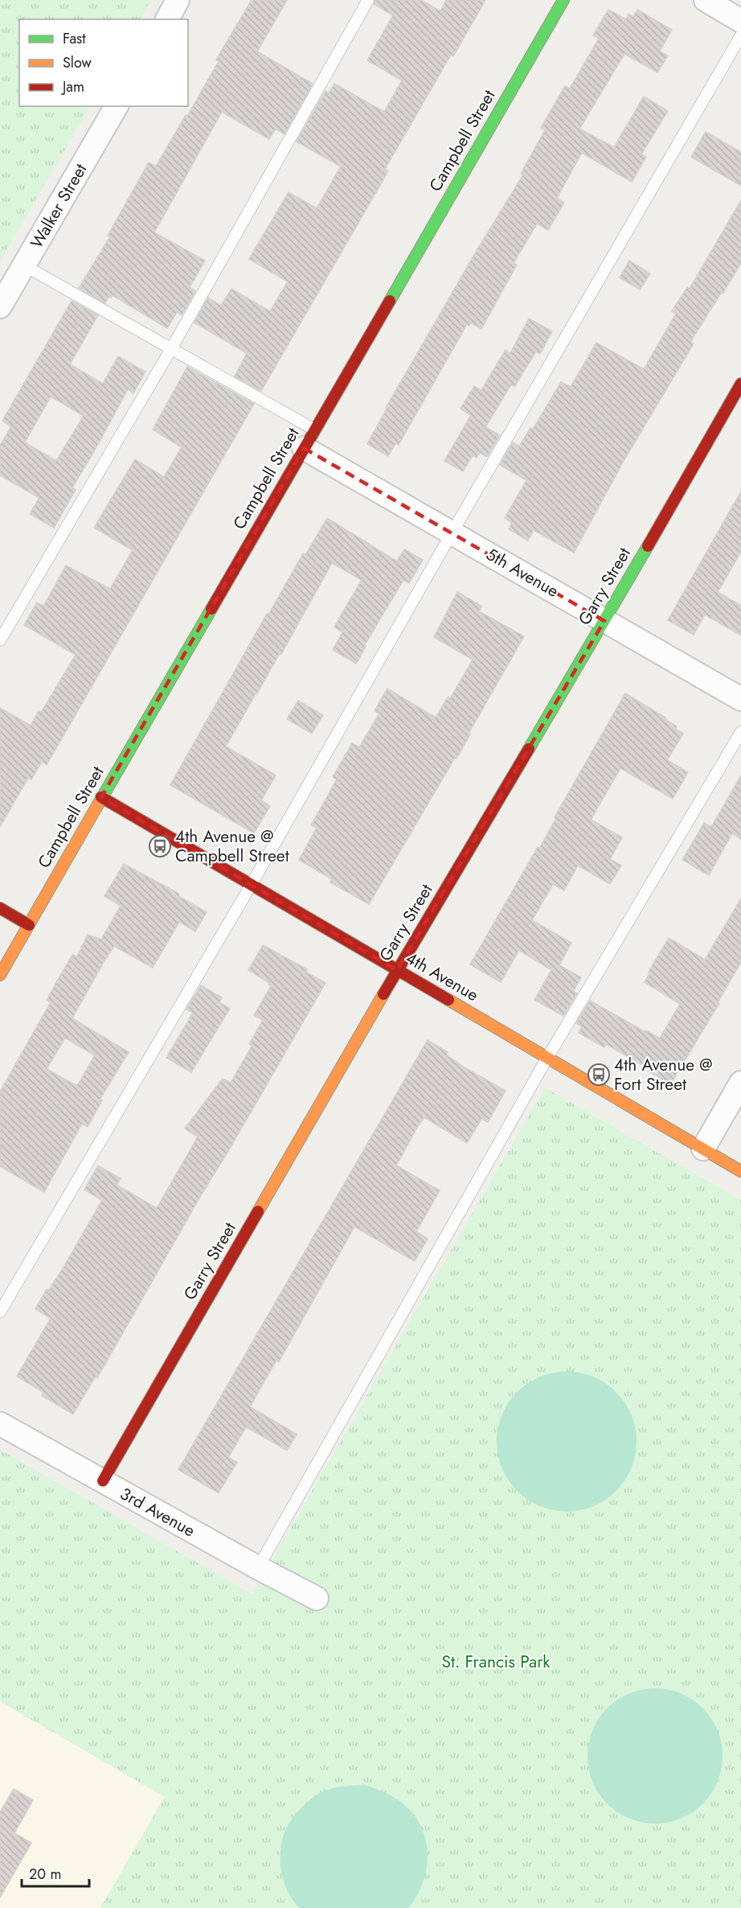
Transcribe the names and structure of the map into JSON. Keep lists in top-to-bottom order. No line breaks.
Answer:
{"streets":{"street":["Campbell Street","Walker Street","5th Avenue","Garry Street","4th Avenue","3rd Avenue"]},"crossings":[["Campbell Street","5th Avenue"],["Campbell Street","4th Avenue"],["5th Avenue","Garry Street"],["Garry Street","4th Avenue"],["Garry Street","3rd Avenue"]],"parks":["St. Francis Park"],"places":{"bus stop":["4th Avenue @ Campbell Street","4th Avenue @ Fort Street"]},"legend":["Fast","Slow","Jam"],"scale_bar":"20 m"}
